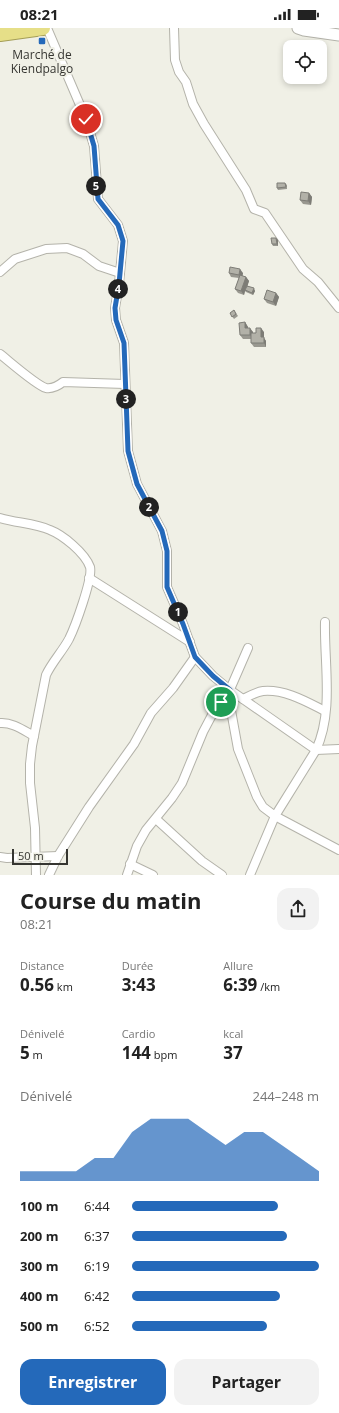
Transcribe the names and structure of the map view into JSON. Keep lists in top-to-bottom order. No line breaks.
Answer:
{"places":{"transit":["Marché de Kiendpalgo"]},"scale_bar":"50 m","page":{"status":"08:21","pins":["5","4","3","2","1"],"scale":"50 m","heading":["Course du matin","08:21"],"stats":[["Distance","0.56 km"],["Durée","3:43"],["Allure","6:39 /km"],["Dénivelé","5 m"],["Cardio","144 bpm"],["kcal","37"]],"chart":["Dénivelé","244–248 m"],"list":[{"name":"100 m","note":"6:44"},{"name":"200 m","note":"6:37"},{"name":"300 m","note":"6:19"},{"name":"400 m","note":"6:42"},{"name":"500 m","note":"6:52"}],"buttons":["Enregistrer","Partager"]}}
